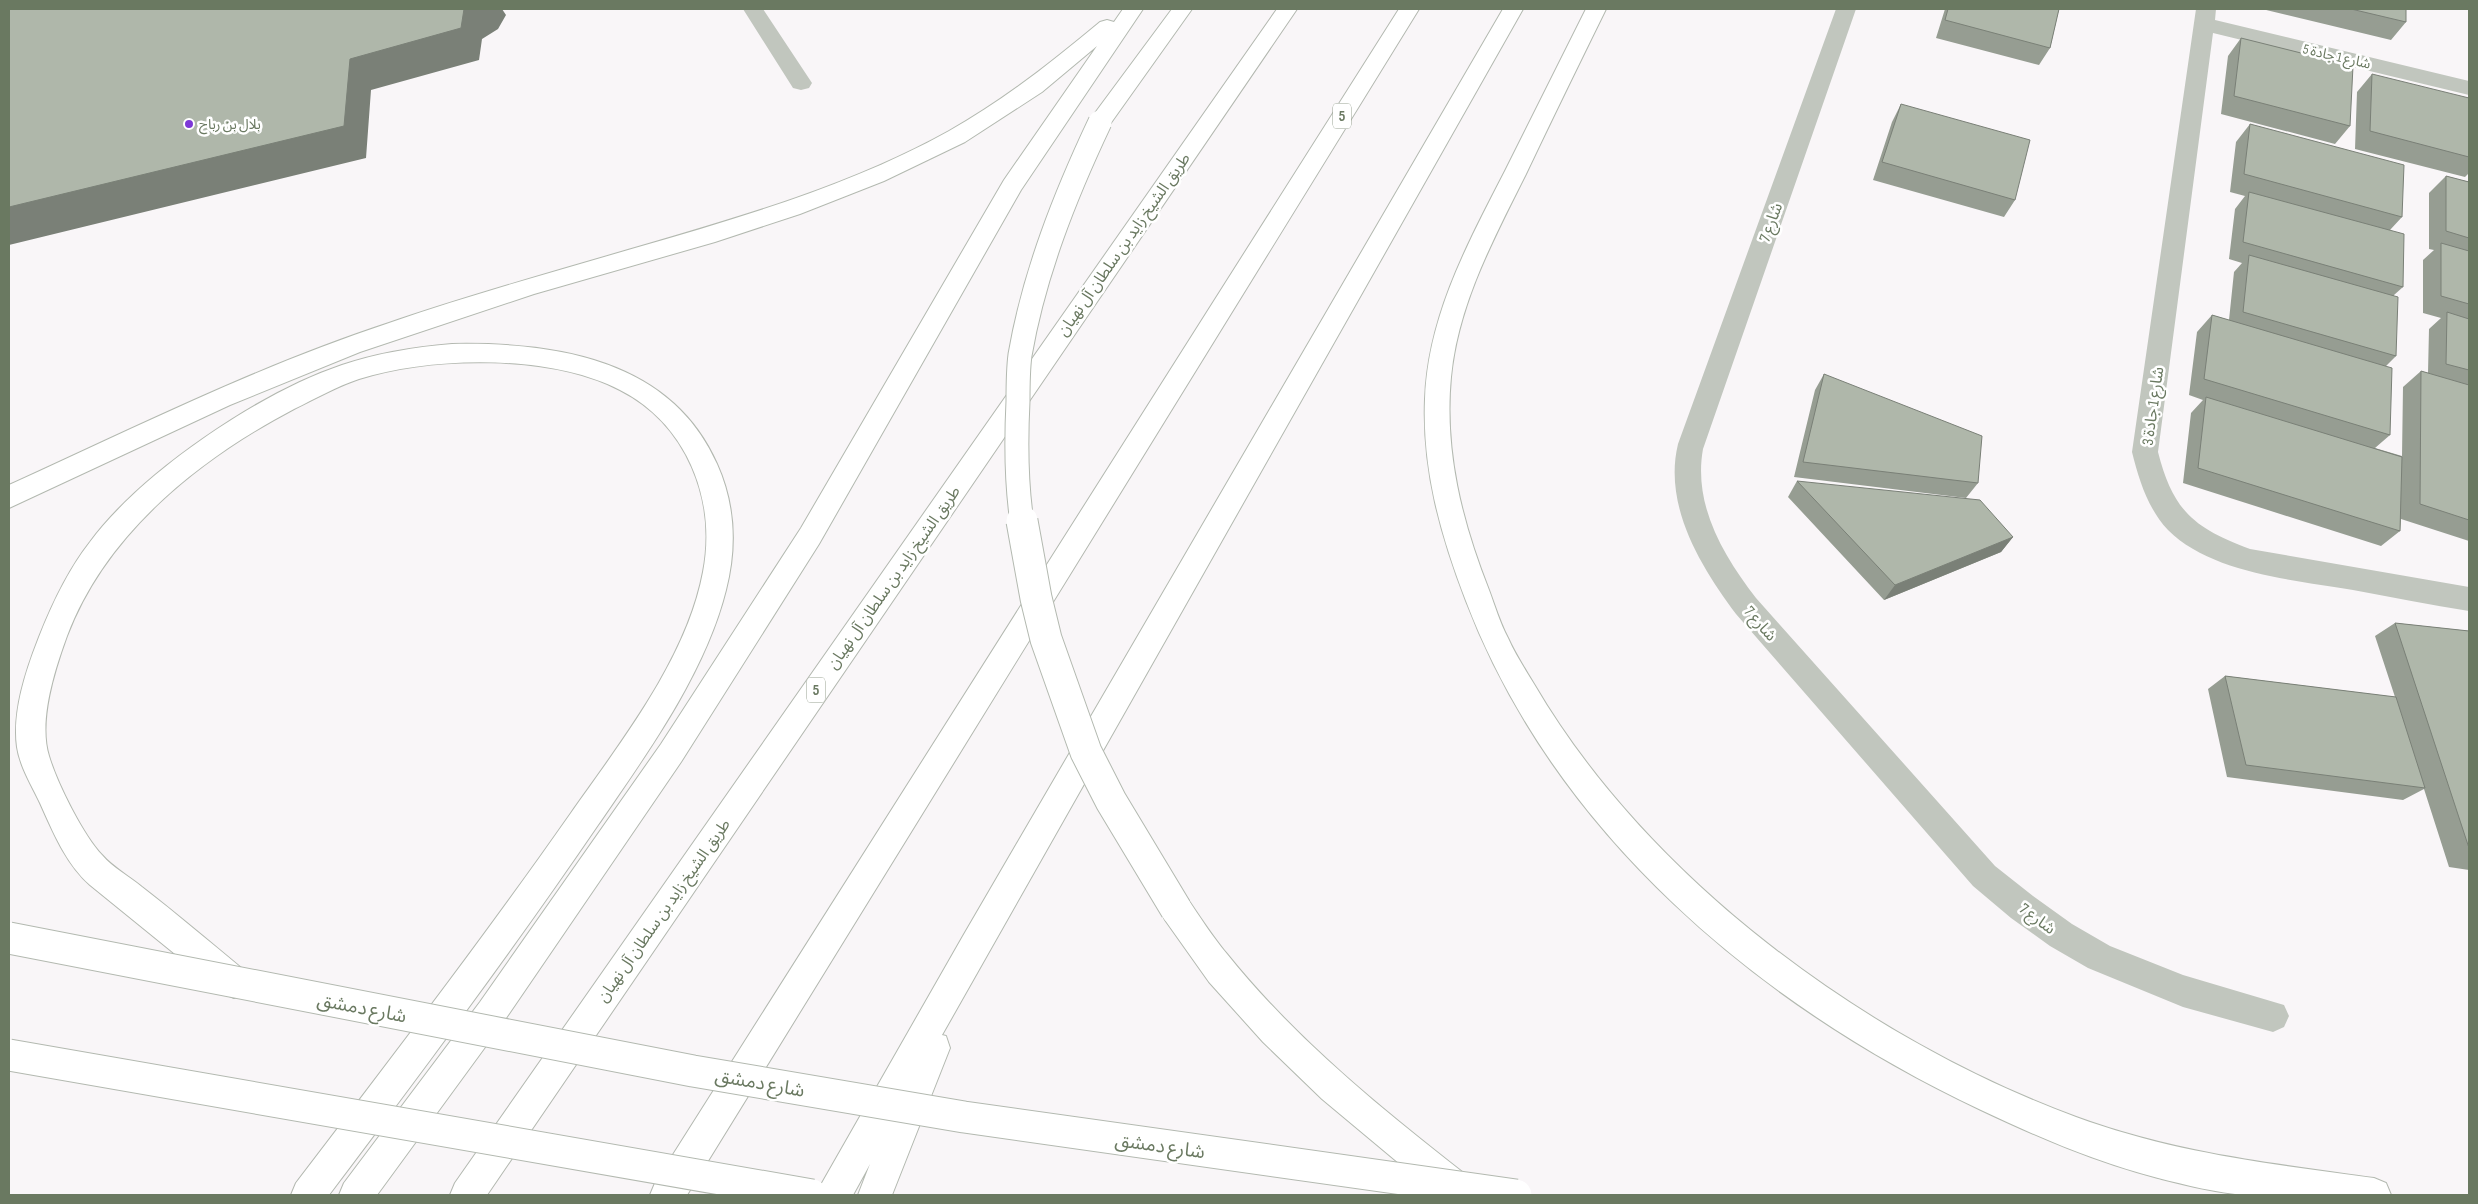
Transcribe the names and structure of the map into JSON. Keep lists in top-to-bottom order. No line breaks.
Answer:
{"streets":{"main road":["5","طريق الشيخ زايد بن سلطان آل نهيان","شارع دمشق"],"street":["شارع 1 جادة 5","شارع 7","شارع 1 جادة 3"]},"crossings":[["شارع 1 جادة 5","شارع 1 جادة 3"]],"places":["بلال بن رباح"]}
